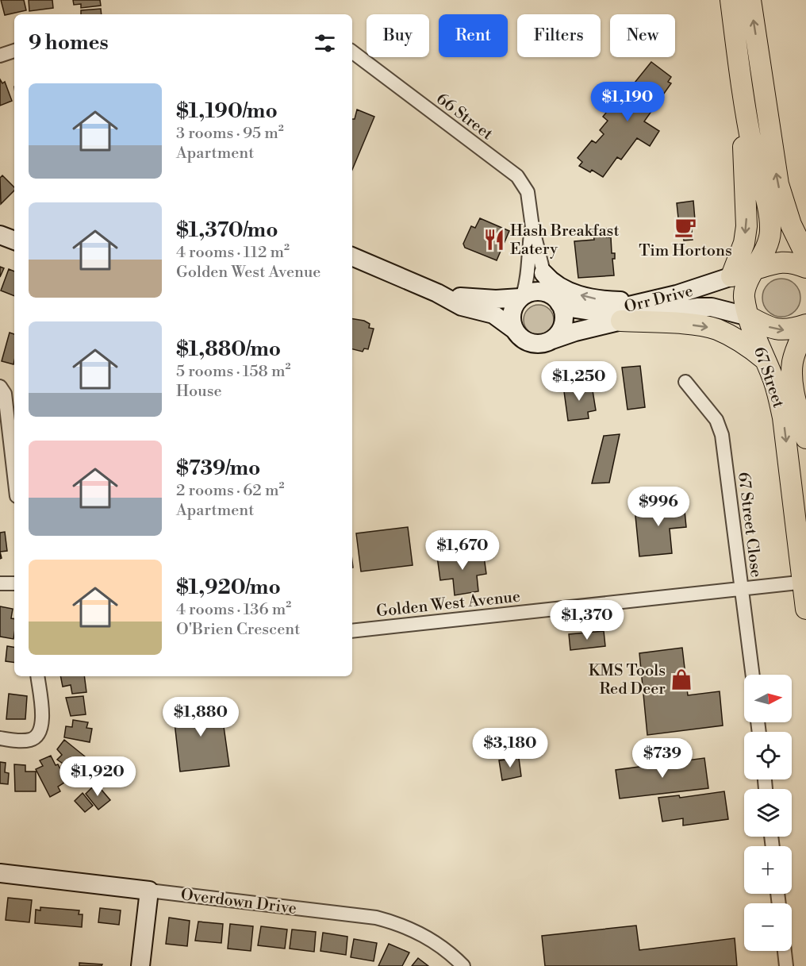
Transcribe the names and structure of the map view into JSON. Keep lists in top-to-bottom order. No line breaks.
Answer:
{"streets":{"main road":["67 Street"],"street":["66 Street","Orr Drive","67 Street Close","Golden West Avenue","Overdown Drive"]},"crossings":[["66 Street","Orr Drive"],["Orr Drive","67 Street"],["67 Street","Golden West Avenue"],["67 Street Close","Golden West Avenue"]],"places":{"cafe":["Tim Hortons"],"restaurant":["Hash Breakfast Eatery"],"shop":["KMS Tools Red Deer"]},"north":"right","page":{"chip":["Buy","Rent","Filters","New"],"heading":"9 homes","list":[{"name":"$1,190/mo","note":"3 rooms · 95 m² · Apartment"},{"name":"$1,370/mo","note":"4 rooms · 112 m² · Golden West Avenue"},{"name":"$1,880/mo","note":"5 rooms · 158 m² · House"},{"name":"$739/mo","note":"2 rooms · 62 m² · Apartment"},{"name":"$1,920/mo","note":"4 rooms · 136 m² · O'Brien Crescent"}],"price":["$1,190","$1,250","$996","$1,670","$1,370","$1,880","$3,180","$739","$1,920"],"map_buttons":["+","−"]}}
